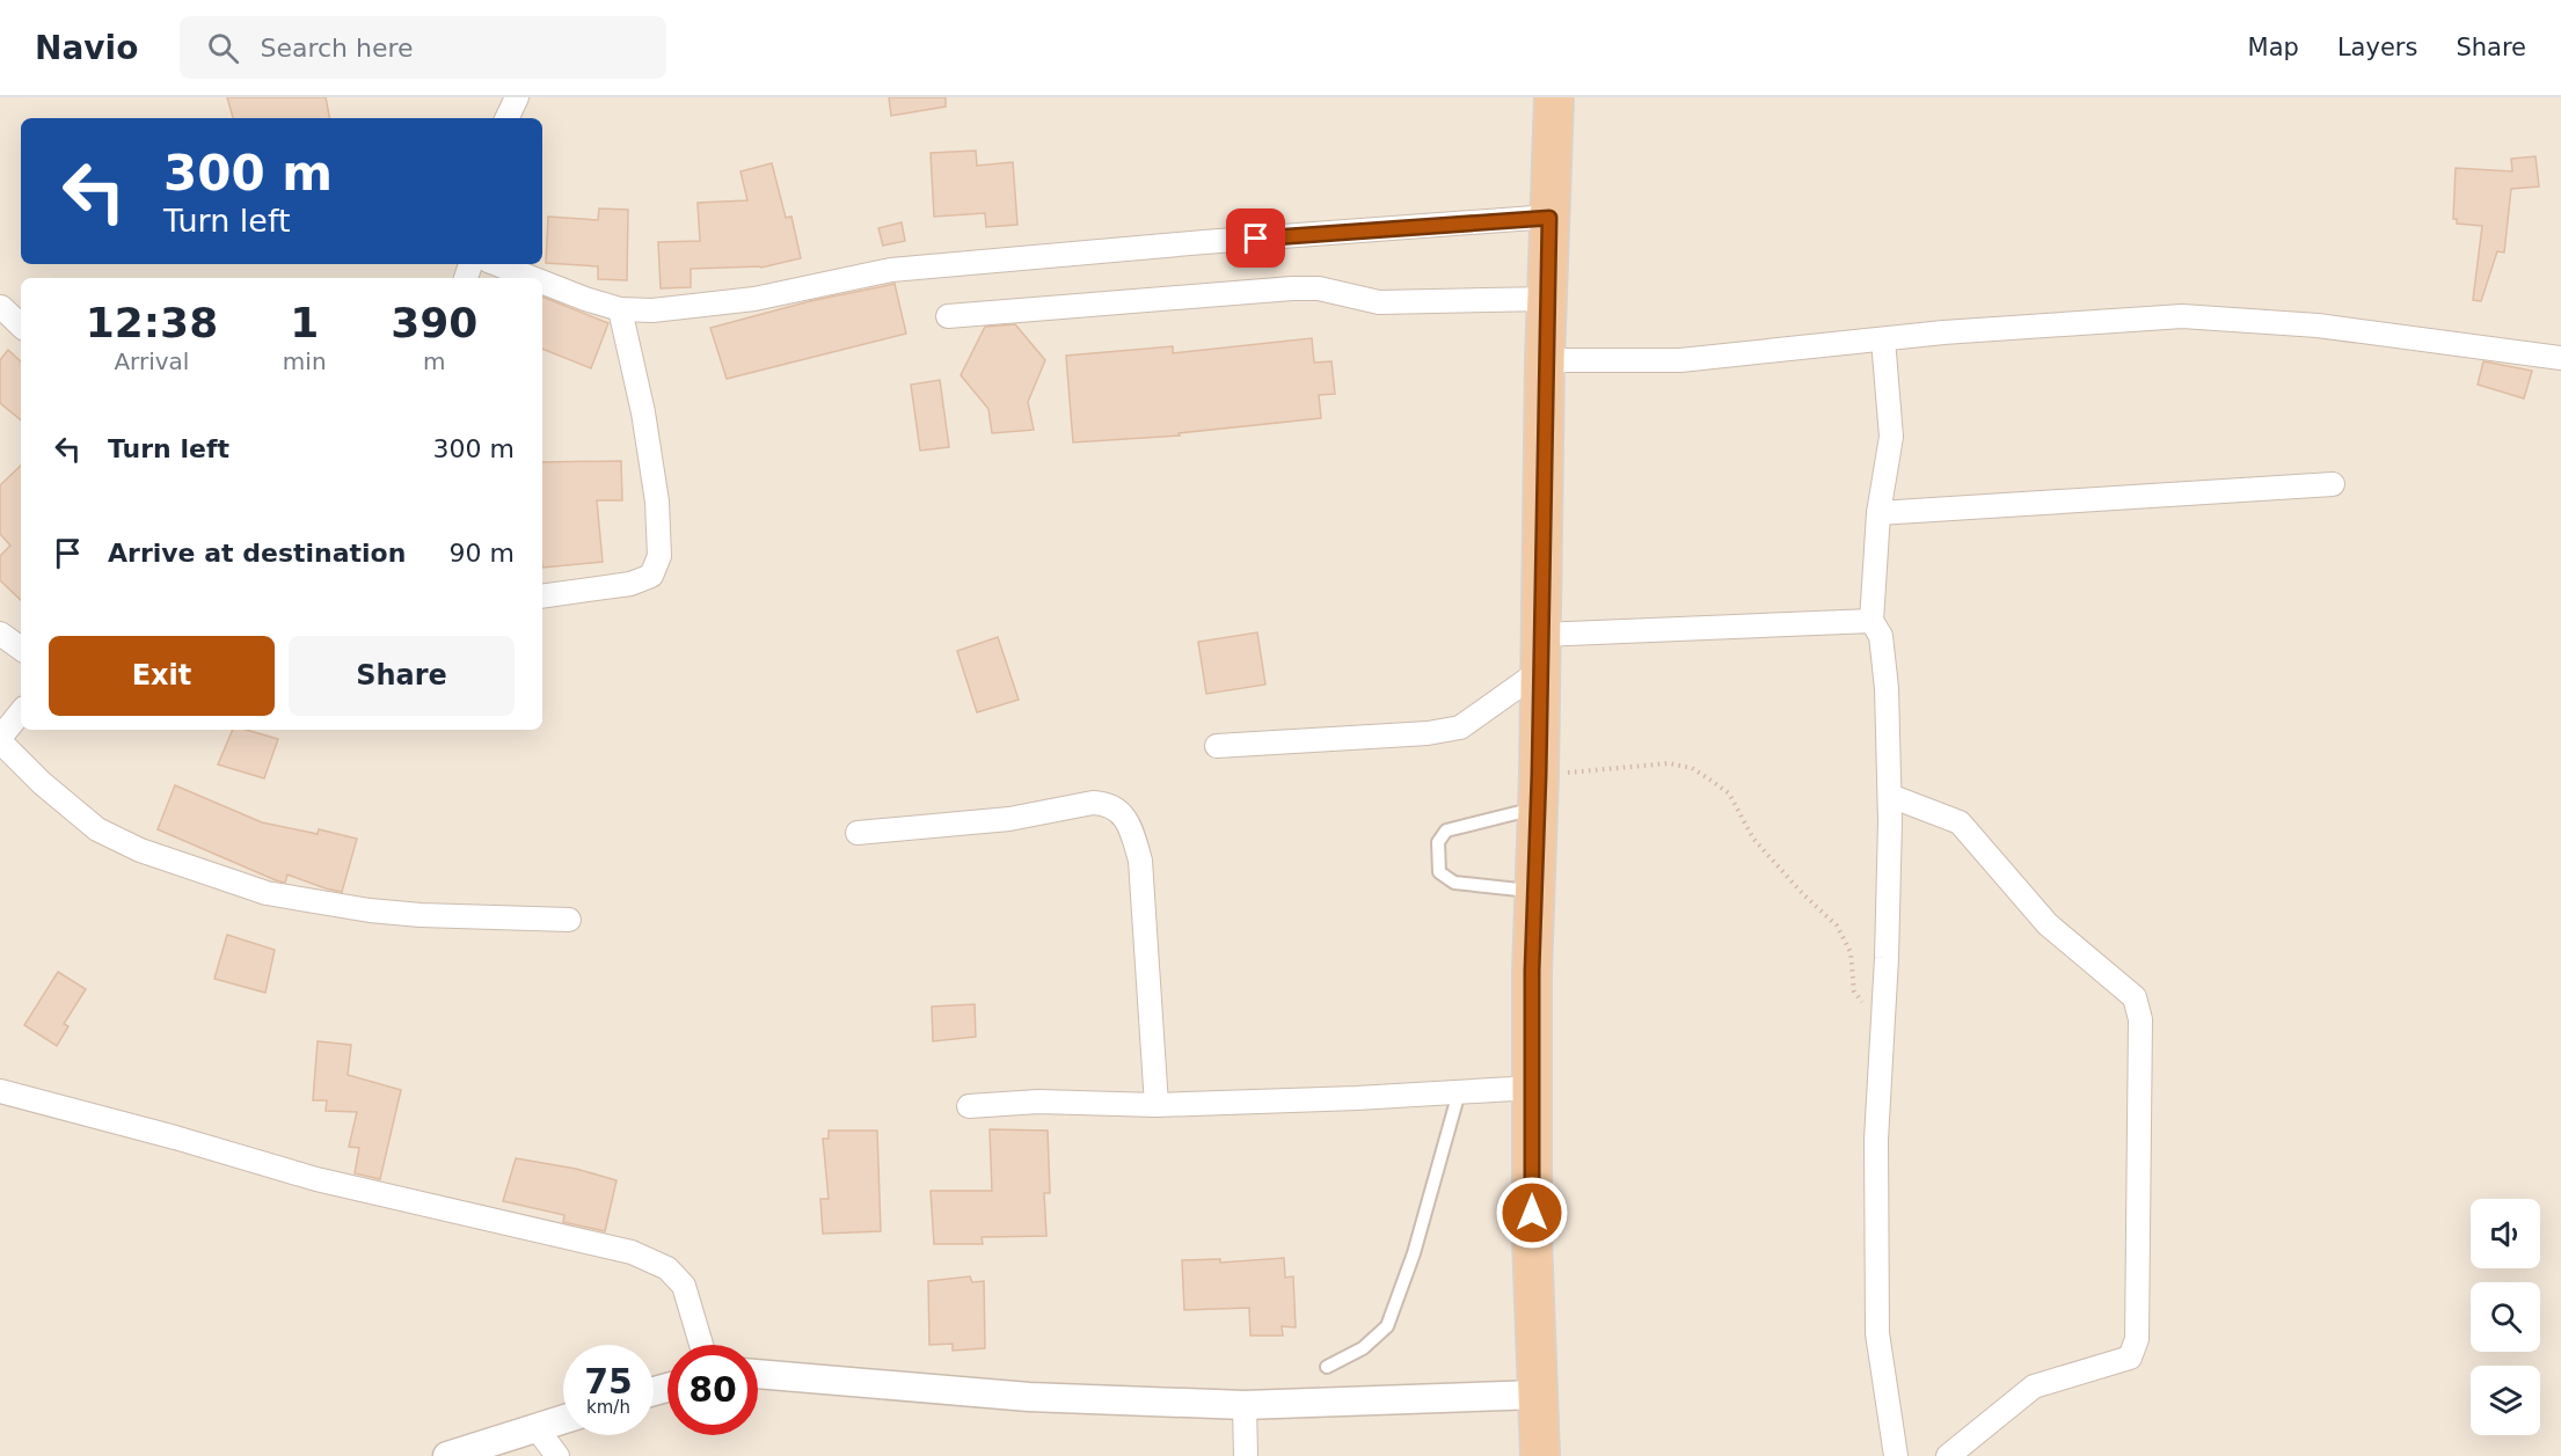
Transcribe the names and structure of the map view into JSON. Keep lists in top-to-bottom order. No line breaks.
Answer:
{"page":{"header":"Navio","search":"Search here","nav":["Map","Layers","Share"],"turn":["300 m","Turn left"],"eta":["12:38","Arrival","1","min","390","m"],"list":[{"name":"Turn left","value":"300 m"},{"name":"Arrive at destination","value":"90 m"}],"buttons":["Exit","Share"],"speed":"75 km/h","limit":"80"}}
